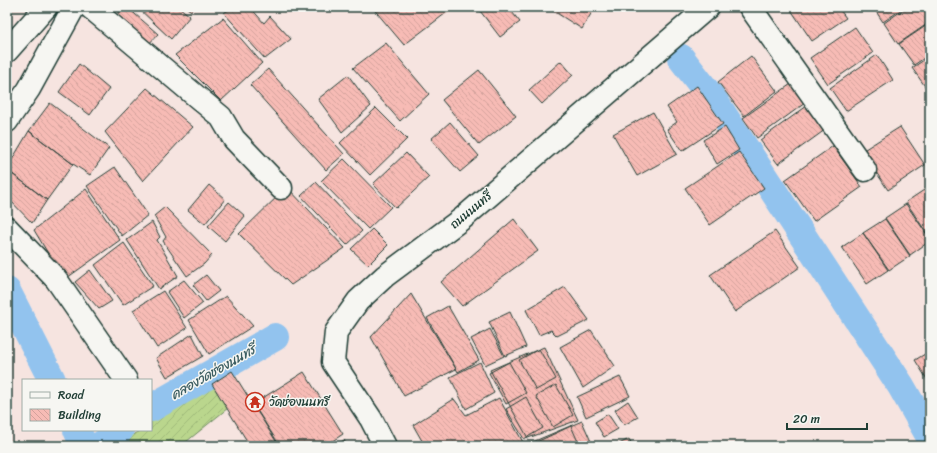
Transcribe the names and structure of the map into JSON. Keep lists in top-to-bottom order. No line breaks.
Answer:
{"streets":{"street":["ถนนนนทรี"]},"water":["คลองวัดช่องนนทรี"],"places":{"temple":["วัดช่องนนทรี"]},"legend":["Road","Building"],"scale_bar":"20 m"}
